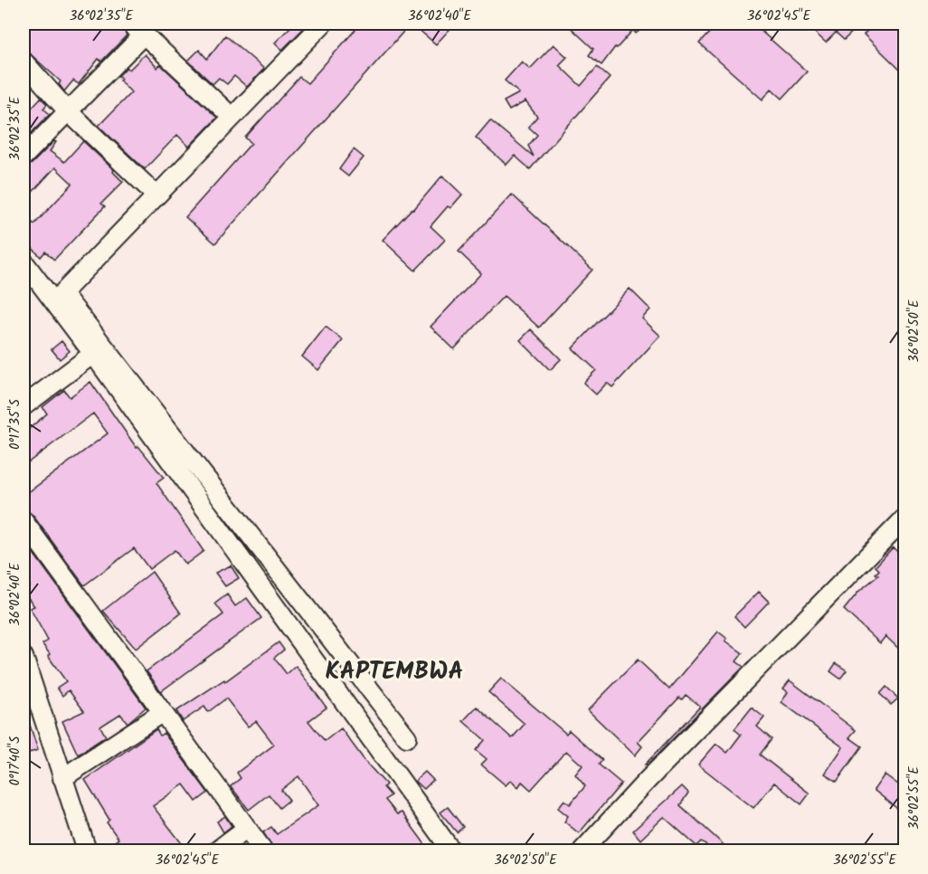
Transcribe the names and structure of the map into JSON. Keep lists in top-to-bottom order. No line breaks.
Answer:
{"districts":["KAPTEMBWA"],"coordinates":["36°02'35\"E","36°02'40\"E","36°02'45\"E","36°02'50\"E","0°17'35\"S","0°17'40\"S","36°02'55\"E"]}
